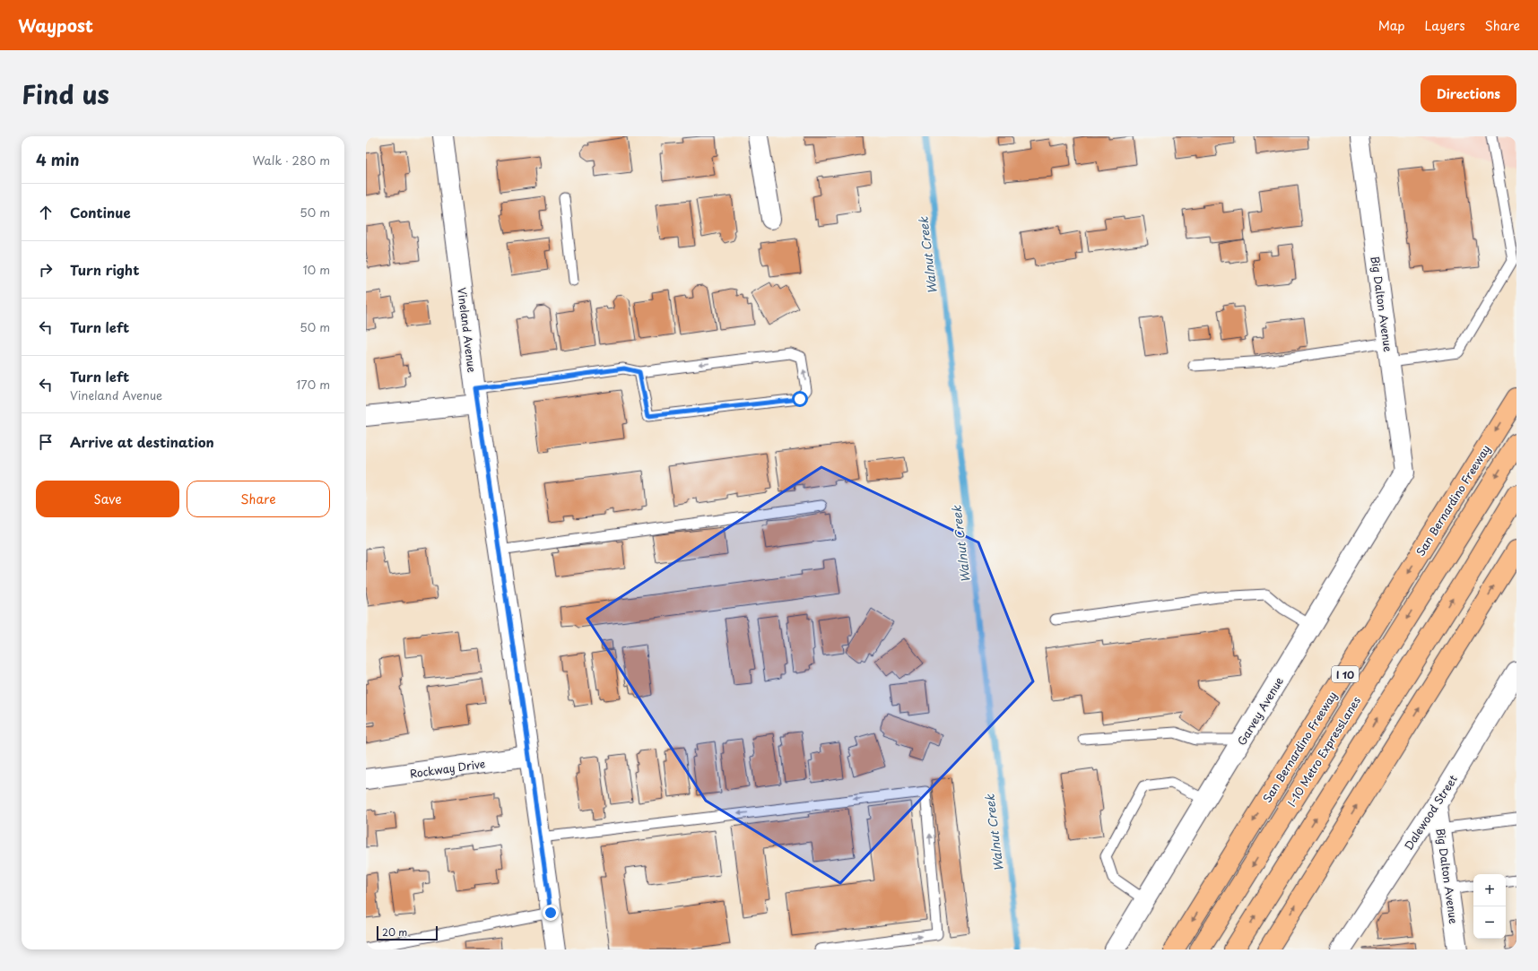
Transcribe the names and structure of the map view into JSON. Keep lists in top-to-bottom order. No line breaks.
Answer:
{"streets":{"highway":["San Bernardino Freeway","I 10","I-10 Metro ExpressLanes"],"street":["Big Dalton Avenue","Vineland Avenue","Garvey Avenue","Rockway Drive","Dalewood Street"]},"crossings":[["Big Dalton Avenue","Garvey Avenue"],["Big Dalton Avenue","Dalewood Street"],["Vineland Avenue","Rockway Drive"]],"water":["Walnut Creek"],"scale_bar":"20 m","page":{"header":"Waypost","nav":["Map","Layers","Share"],"title":"Find us","buttons":["Directions",["Save","Share"]],"heading":["4 min","Walk · 280 m"],"list":[["Continue","50 m"],["Turn right","10 m"],["Turn left","50 m"],["Turn left","Vineland Avenue","170 m"],"Arrive at destination"],"map_buttons":["+","−"],"scale":"20 m"}}
